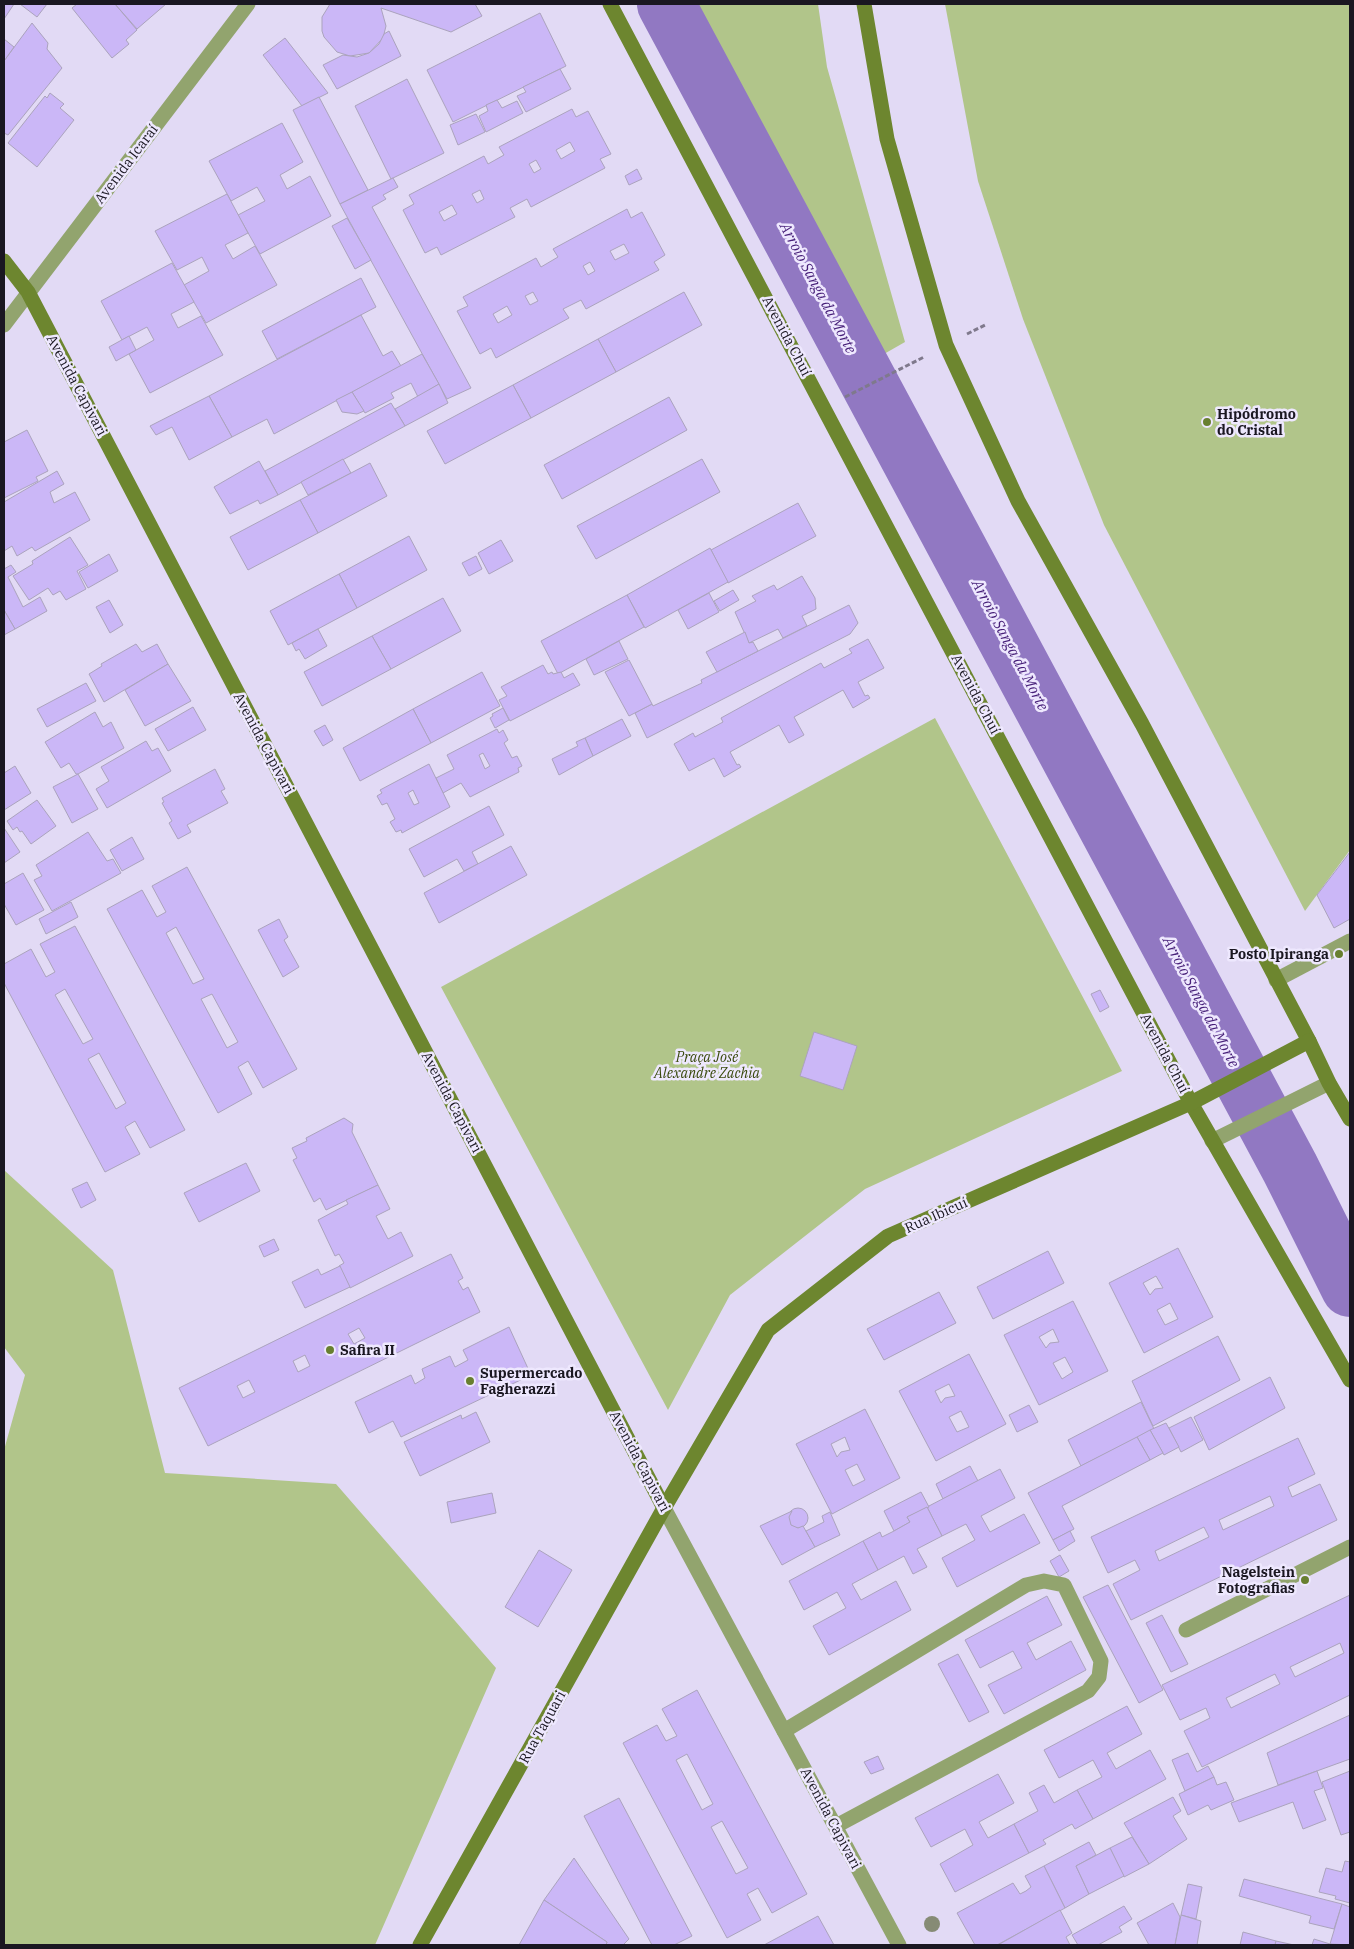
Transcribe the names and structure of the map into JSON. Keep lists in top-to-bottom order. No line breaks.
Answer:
{"streets":{"main road":["Avenida Chuí","Avenida Capivari","Rua Ibicuí","Rua Taquari"],"street":["Avenida Icaraí"]},"crossings":[["Avenida Icaraí","Avenida Capivari"],["Avenida Chuí","Rua Ibicuí"],["Avenida Capivari","Rua Ibicuí"],["Avenida Capivari","Rua Taquari"],["Rua Ibicuí","Rua Taquari"]],"water":["Arroio Sanga da Morte"],"parks":["Praça José Alexandre Zachia"],"places":["Hipódromo do Cristal","Posto Ipiranga","Safira II","Supermercado Fagherazzi","Nagelstein Fotografias"]}
